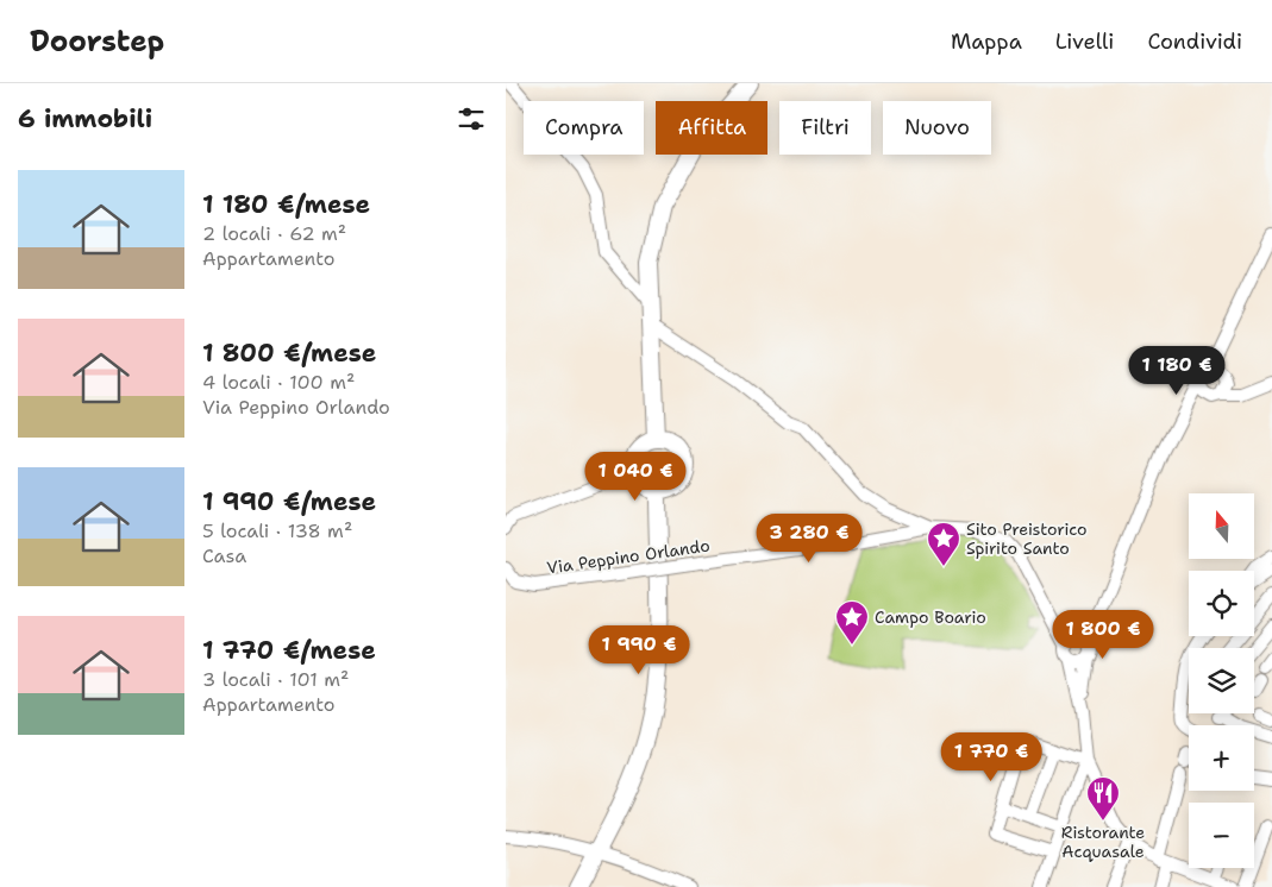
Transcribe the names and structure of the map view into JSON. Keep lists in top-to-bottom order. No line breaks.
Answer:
{"streets":{"street":["Via Peppino Orlando"]},"places":{"place":["Sito Preistorico Spirito Santo","Campo Boario"],"restaurant":["Ristorante Acquasale"]},"north":"top","page":{"header":"Doorstep","nav":["Mappa","Livelli","Condividi"],"heading":"6 immobili","chip":["Compra","Affitta","Filtri","Nuovo"],"list":[{"name":"1 180 €/mese","note":"2 locali · 62 m² · Appartamento"},{"name":"1 800 €/mese","note":"4 locali · 100 m² · Via Peppino Orlando"},{"name":"1 990 €/mese","note":"5 locali · 138 m² · Casa"},{"name":"1 770 €/mese","note":"3 locali · 101 m² · Appartamento"}],"price":["1 180 €","1 040 €","3 280 €","1 800 €","1 990 €","1 770 €"],"map_buttons":["+","−"]}}
